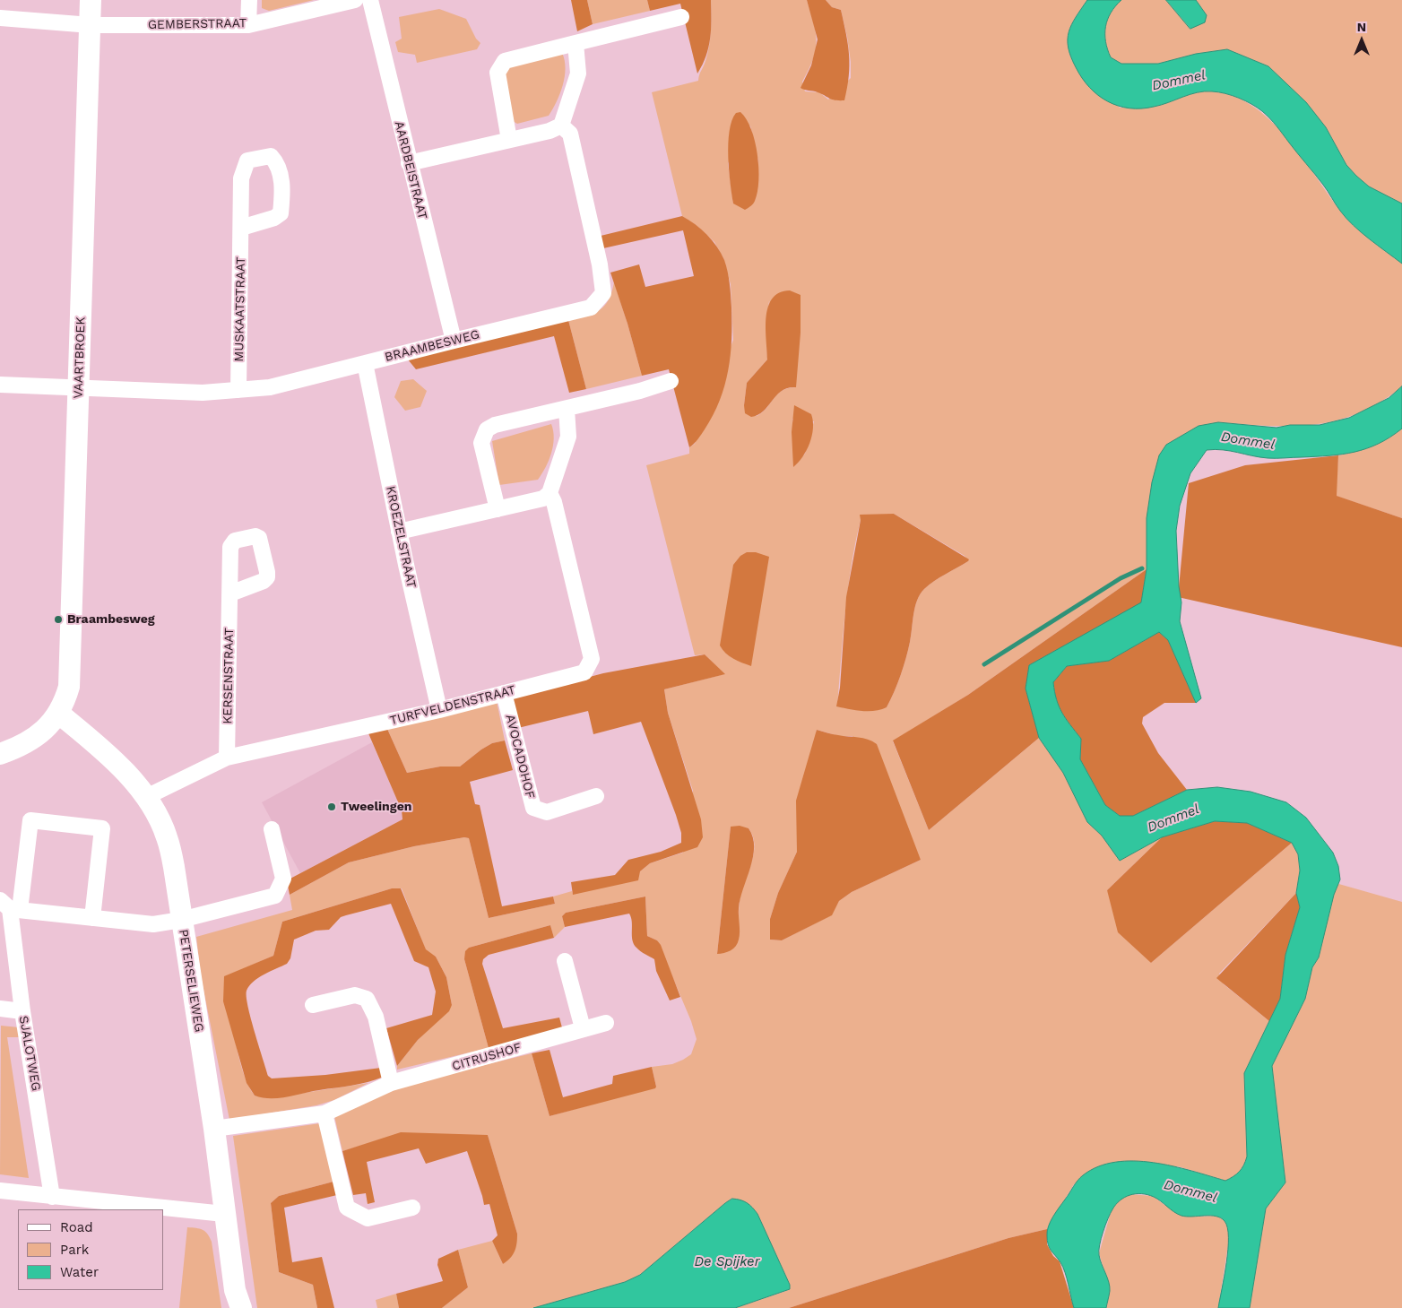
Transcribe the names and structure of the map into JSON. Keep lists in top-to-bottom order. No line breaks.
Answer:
{"streets":{"street":["GEMBERSTRAAT","AARDBEISTRAAT","MUSKAATSTRAAT","BRAAMBESWEG","VAARTBROEK","KROEZELSTRAAT","KERSENSTRAAT","TURFVELDENSTRAAT","AVOCADOHOF","PETERSELIEWEG","SJALOTWEG","CITRUSHOF"]},"crossings":[["GEMBERSTRAAT","VAARTBROEK"],["AARDBEISTRAAT","BRAAMBESWEG"],["MUSKAATSTRAAT","BRAAMBESWEG"],["BRAAMBESWEG","VAARTBROEK"],["BRAAMBESWEG","KROEZELSTRAAT"],["VAARTBROEK","PETERSELIEWEG"],["KROEZELSTRAAT","TURFVELDENSTRAAT"],["KERSENSTRAAT","TURFVELDENSTRAAT"],["TURFVELDENSTRAAT","AVOCADOHOF"],["TURFVELDENSTRAAT","PETERSELIEWEG"],["PETERSELIEWEG","CITRUSHOF"]],"water":["Dommel","De Spijker"],"places":["Braambesweg","Tweelingen"],"legend":["Road","Park","Water"],"north":"top"}
